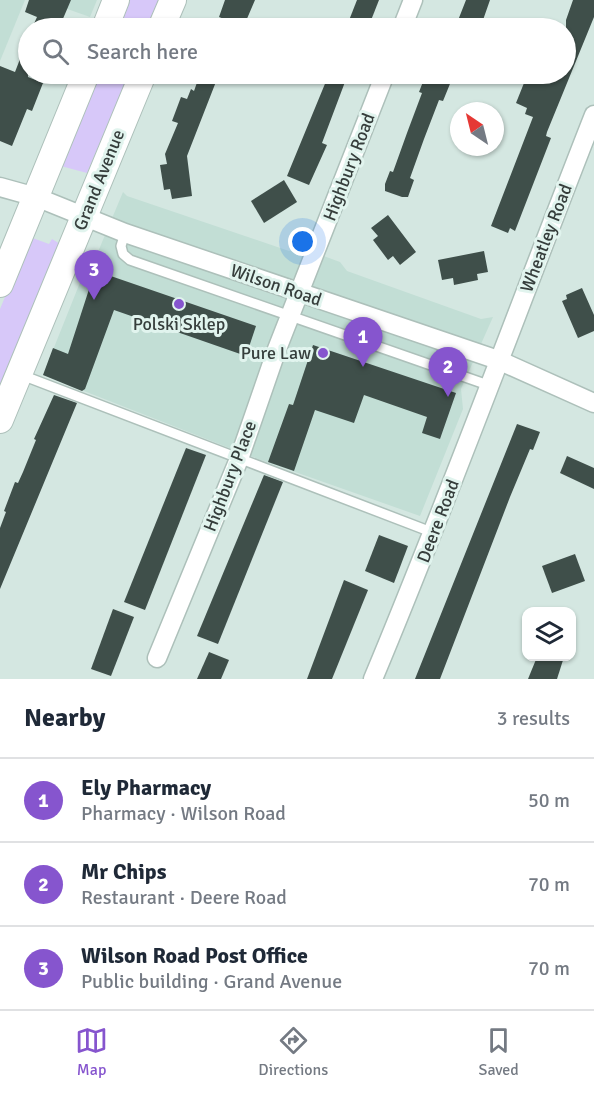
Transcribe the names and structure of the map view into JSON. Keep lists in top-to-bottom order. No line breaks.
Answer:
{"streets":{"street":["Highbury Road","Grand Avenue","Wheatley Road","Wilson Road","Highbury Place","Deere Road"]},"crossings":[["Highbury Road","Wilson Road"],["Highbury Road","Highbury Place"],["Grand Avenue","Wilson Road"],["Wheatley Road","Wilson Road"],["Wheatley Road","Deere Road"],["Wilson Road","Highbury Place"],["Wilson Road","Deere Road"]],"places":["Polski Sklep","Pure Law"],"north":"top left","page":{"search":"Search here","pins":["3","1","2"],"heading":["Nearby","3 results"],"list":[{"mark":"1","name":"Ely Pharmacy","note":"Pharmacy · Wilson Road","value":"50 m"},{"mark":"2","name":"Mr Chips","note":"Restaurant · Deere Road","value":"70 m"},{"mark":"3","name":"Wilson Road Post Office","note":"Public building · Grand Avenue","value":"70 m"}],"nav":["Map","Directions","Saved"]}}
